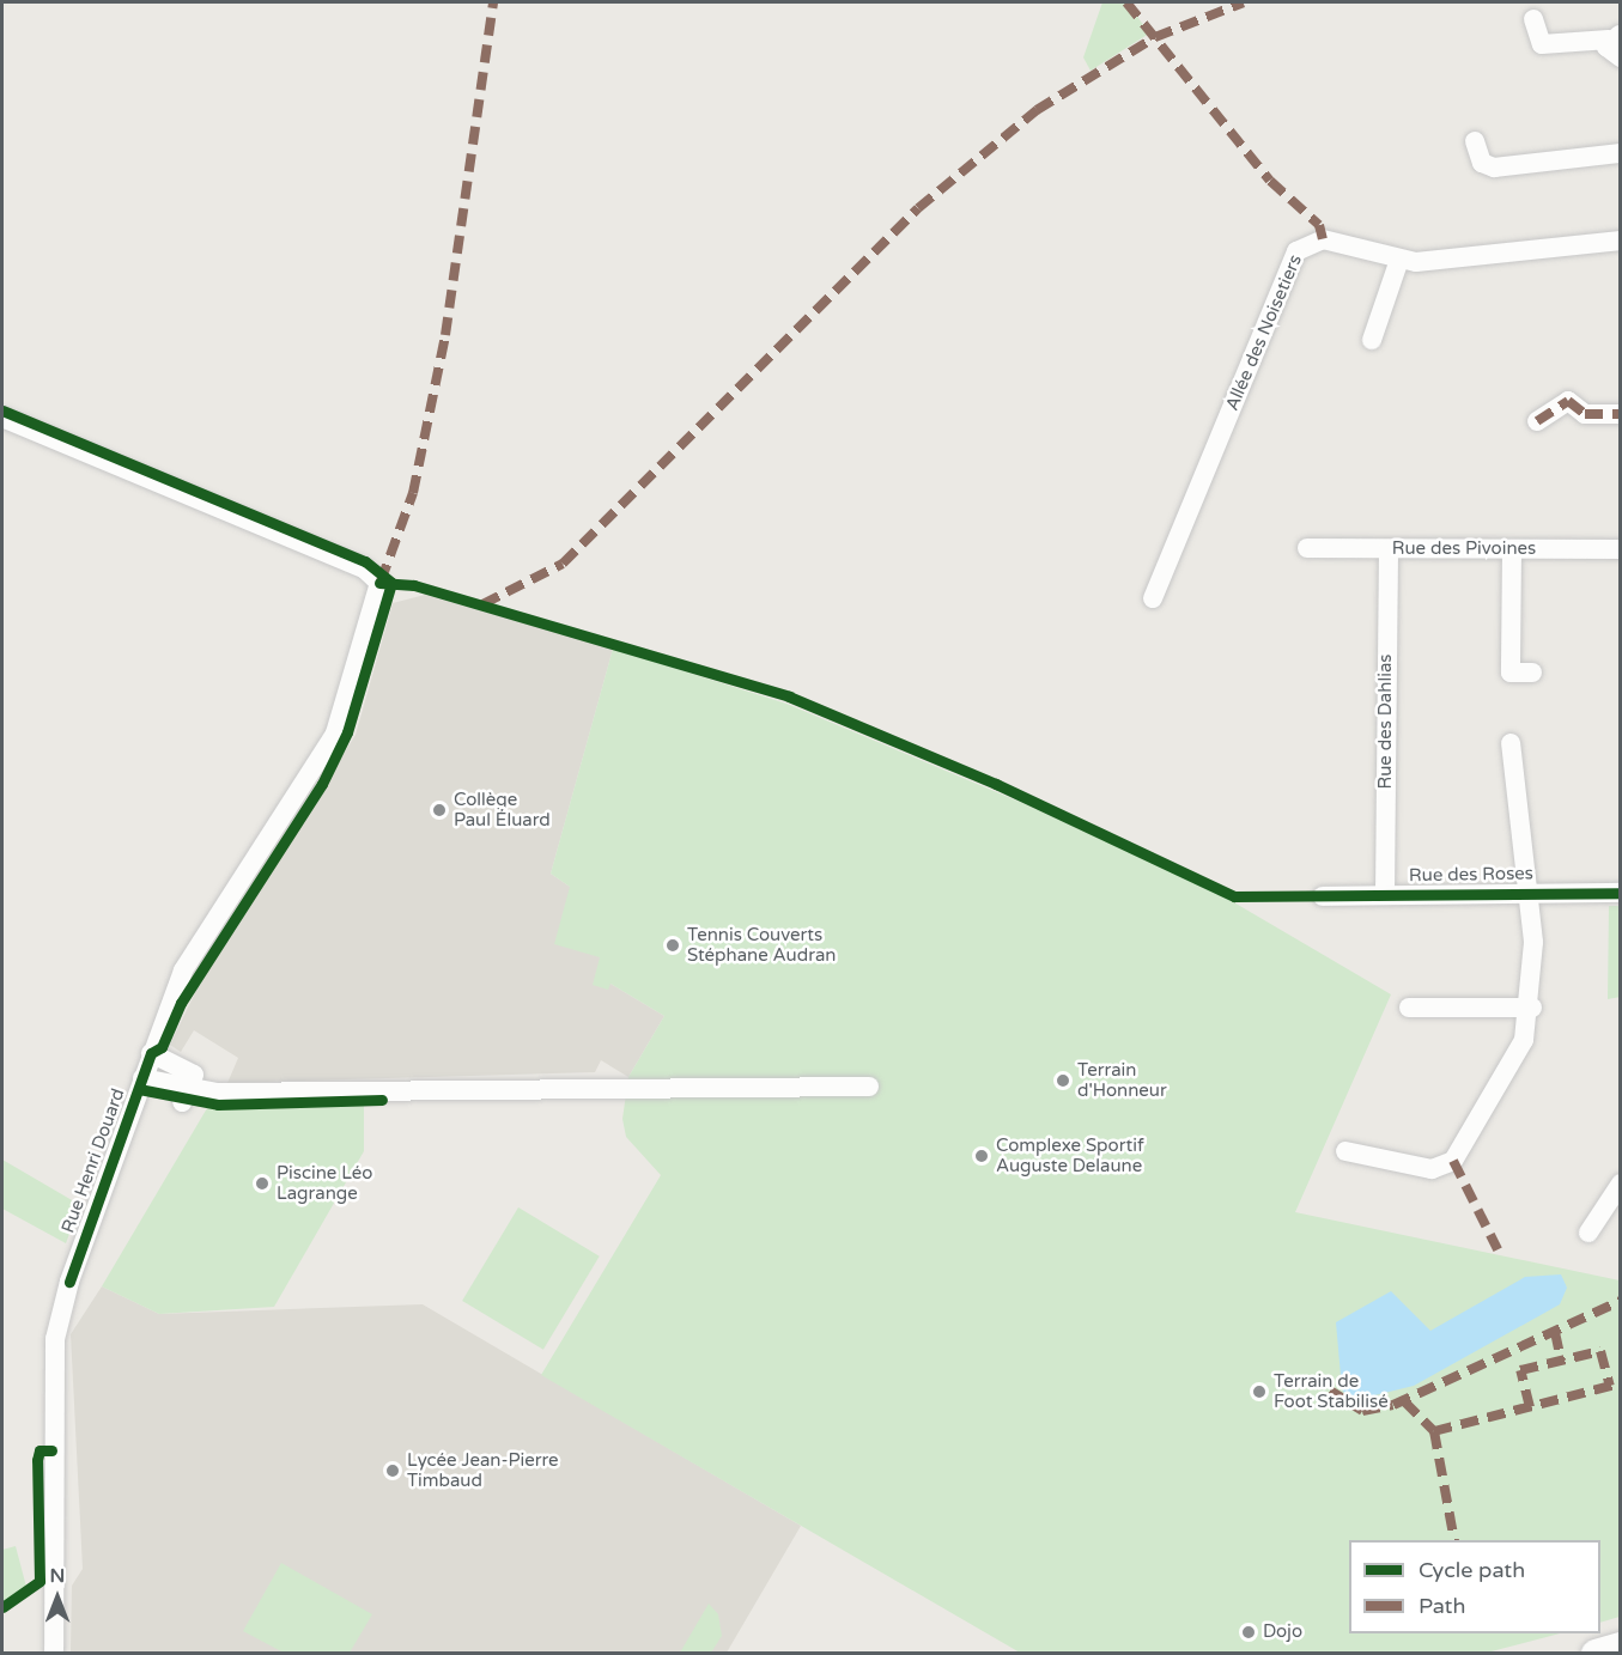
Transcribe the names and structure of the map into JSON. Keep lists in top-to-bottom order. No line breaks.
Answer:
{"streets":{"street":["Allée des Noisetiers","Rue des Pivoines","Rue des Dahlias","Rue des Roses","Rue Henri Douard"]},"crossings":[["Rue des Pivoines","Rue des Dahlias"],["Rue des Dahlias","Rue des Roses"]],"places":["Collège Paul Éluard","Tennis Couverts Stéphane Audran","Terrain d'Honneur","Complexe Sportif Auguste Delaune","Piscine Léo Lagrange","Terrain de Foot Stabilisé","Lycée Jean-Pierre Timbaud","Dojo"],"legend":["Cycle path","Path"],"north":"top"}
